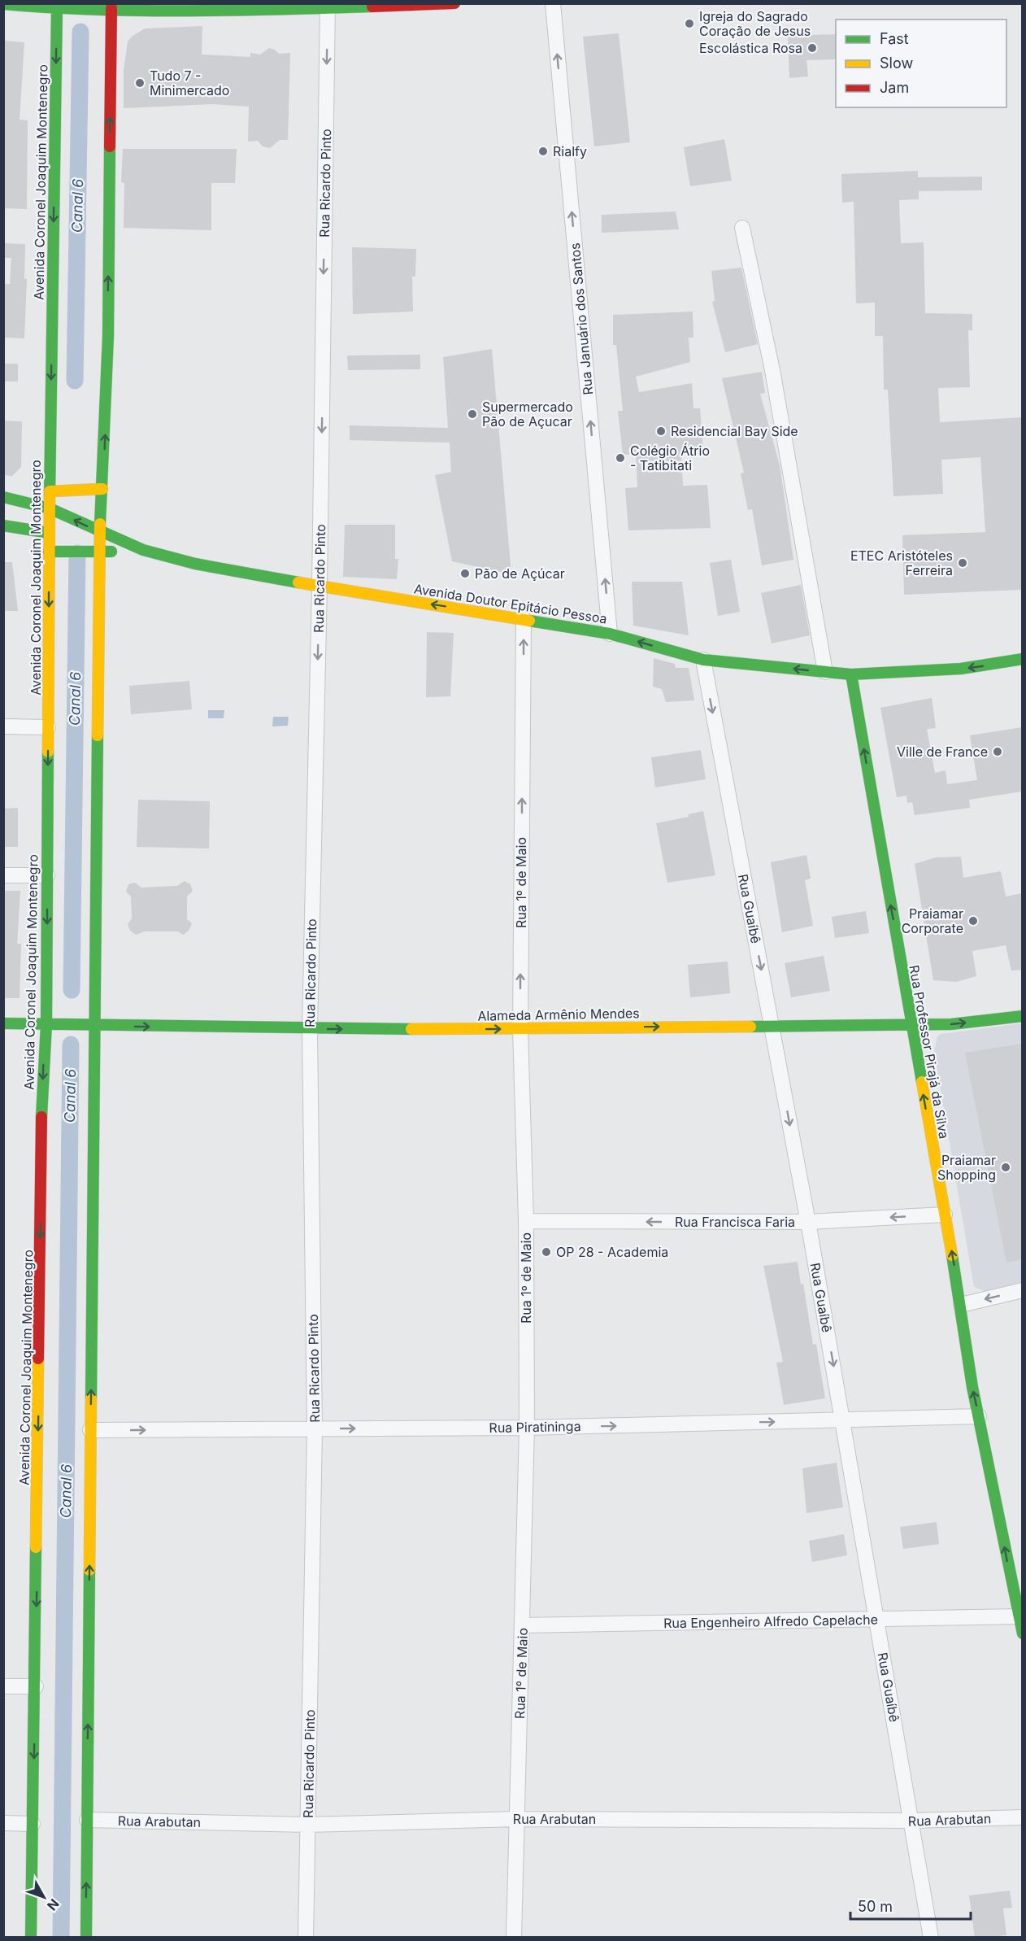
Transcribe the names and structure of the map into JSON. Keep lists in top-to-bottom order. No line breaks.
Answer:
{"streets":{"main road":["Avenida Coronel Joaquim Montenegro","Avenida Doutor Epitácio Pessoa","Alameda Armênio Mendes","Rua Professor Pirajá da Silva"],"street":["Rua Ricardo Pinto","Rua Januário dos Santos","Rua 1º de Maio","Rua Guaíbê","Rua Francisca Faria","Rua Piratininga","Rua Engenheiro Alfredo Capelache","Rua Arabutan"]},"crossings":[["Avenida Coronel Joaquim Montenegro","Avenida Doutor Epitácio Pessoa"],["Avenida Coronel Joaquim Montenegro","Alameda Armênio Mendes"],["Rua Ricardo Pinto","Avenida Doutor Epitácio Pessoa"],["Rua Ricardo Pinto","Alameda Armênio Mendes"],["Rua Ricardo Pinto","Rua Piratininga"],["Rua Ricardo Pinto","Rua Arabutan"],["Rua Januário dos Santos","Avenida Doutor Epitácio Pessoa"],["Avenida Doutor Epitácio Pessoa","Rua 1º de Maio"],["Avenida Doutor Epitácio Pessoa","Rua Guaíbê"],["Avenida Doutor Epitácio Pessoa","Rua Professor Pirajá da Silva"],["Rua 1º de Maio","Alameda Armênio Mendes"],["Rua 1º de Maio","Rua Francisca Faria"],["Rua 1º de Maio","Rua Piratininga"],["Rua 1º de Maio","Rua Engenheiro Alfredo Capelache"],["Rua 1º de Maio","Rua Arabutan"],["Rua Guaíbê","Alameda Armênio Mendes"],["Rua Guaíbê","Rua Francisca Faria"],["Rua Guaíbê","Rua Piratininga"],["Rua Guaíbê","Rua Engenheiro Alfredo Capelache"],["Rua Guaíbê","Rua Arabutan"],["Alameda Armênio Mendes","Rua Professor Pirajá da Silva"],["Rua Professor Pirajá da Silva","Rua Francisca Faria"],["Rua Professor Pirajá da Silva","Rua Piratininga"],["Rua Professor Pirajá da Silva","Rua Engenheiro Alfredo Capelache"]],"one_way":["Rua Ricardo Pinto","Rua Januário dos Santos","Avenida Doutor Epitácio Pessoa","Rua Guaíbê","Alameda Armênio Mendes","Rua Professor Pirajá da Silva","Rua Francisca Faria","Rua Piratininga"],"water":["Canal 6"],"places":["Igreja do Sagrado Coração de Jesus","Escolástica Rosa","Tudo 7 - Minimercado","Rialfy","Supermercado Pão de Açucar","Residencial Bay Side","Colégio Átrio - Tatibitati","ETEC Aristóteles Ferreira","Pão de Açúcar","Ville de France","Praiamar Corporate","Praiamar Shopping","OP 28 - Academia"],"legend":["Fast","Slow","Jam"],"scale_bar":"50 m","north":"bottom right"}
